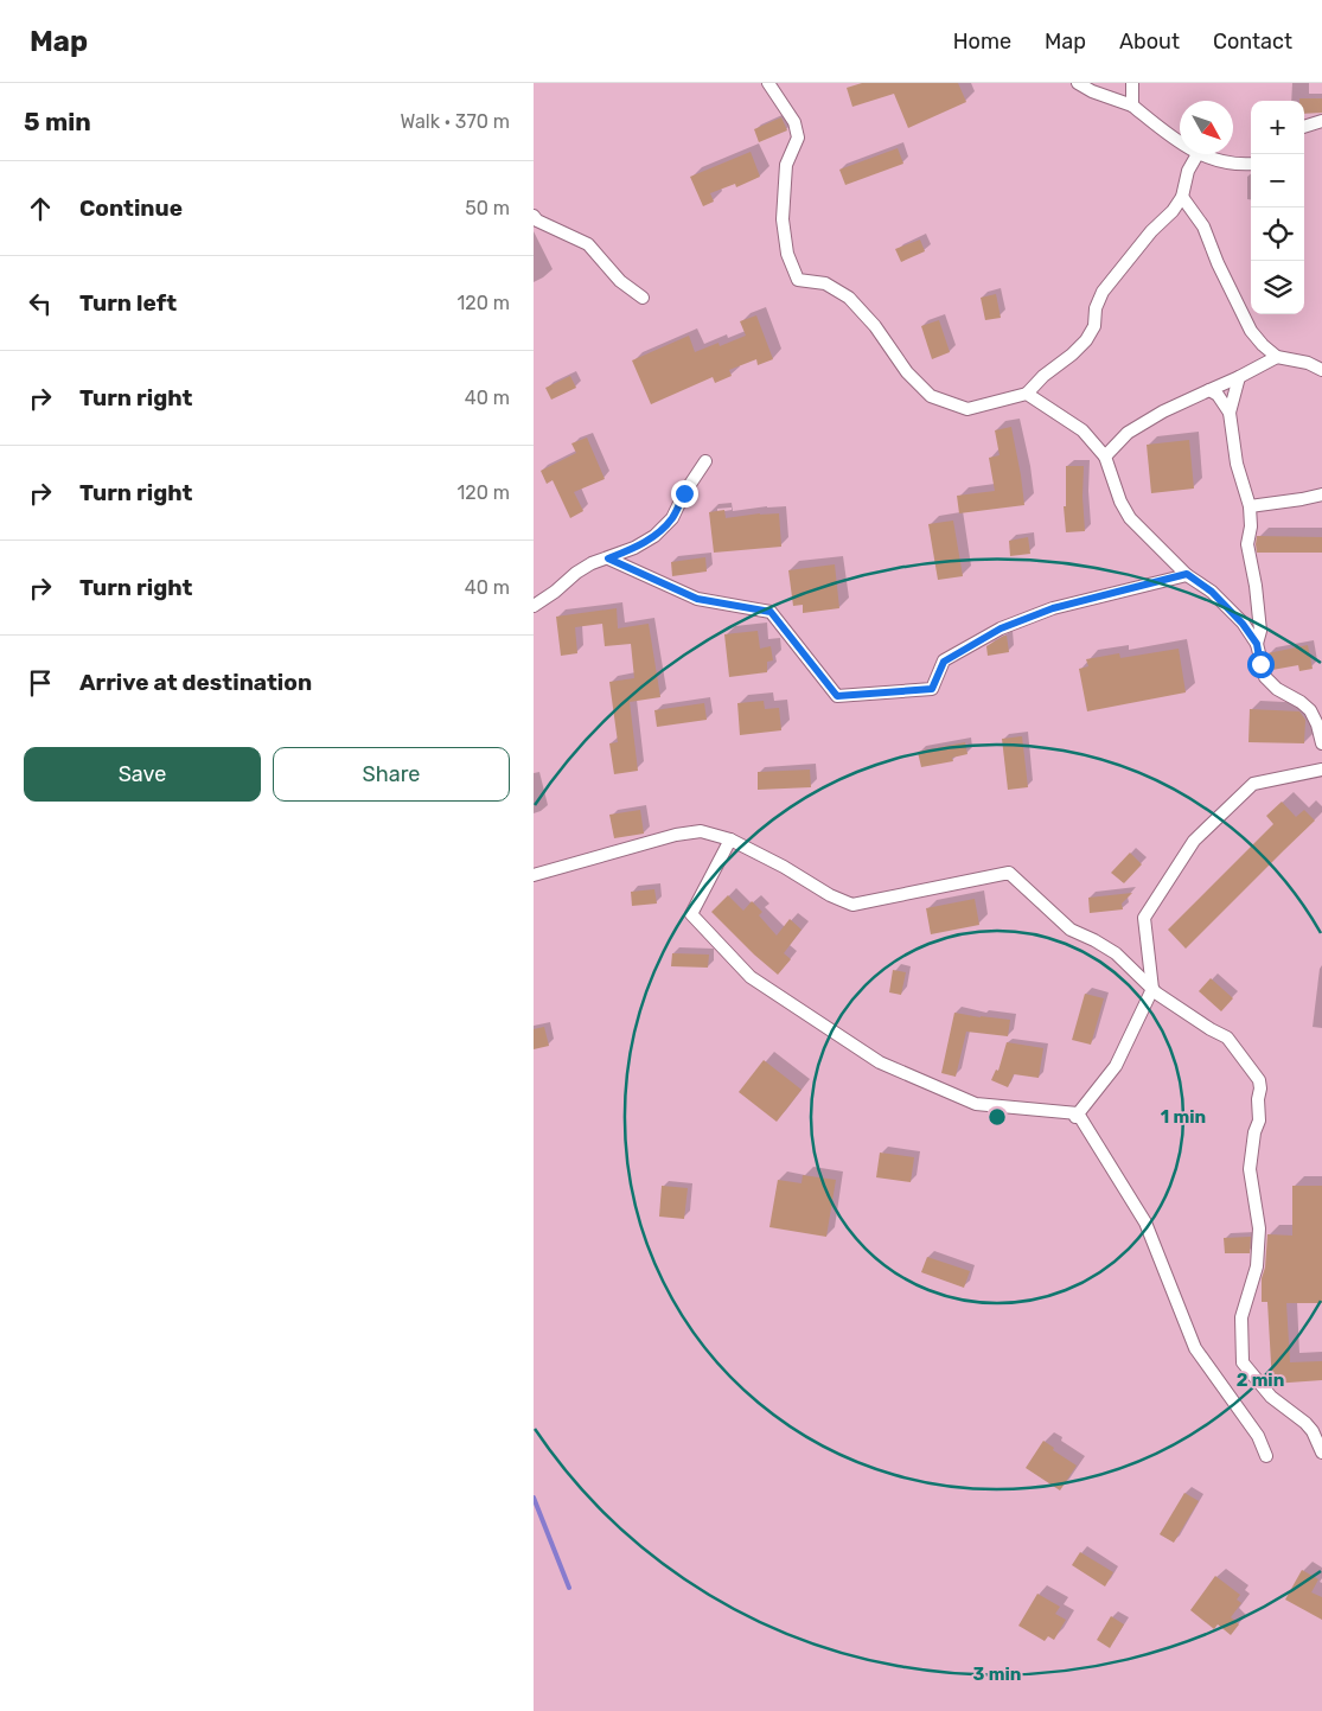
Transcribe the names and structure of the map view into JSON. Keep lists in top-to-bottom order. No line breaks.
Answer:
{"north":"bottom right","page":{"header":"Map","nav":["Home","Map","About","Contact"],"heading":["5 min","Walk · 370 m"],"map_buttons":["+","−"],"list":[["Continue","50 m"],["Turn left","120 m"],["Turn right","40 m"],["Turn right","120 m"],["Turn right","40 m"],"Arrive at destination"],"buttons":["Save","Share"]},"rings":["1 min","2 min","3 min"]}
